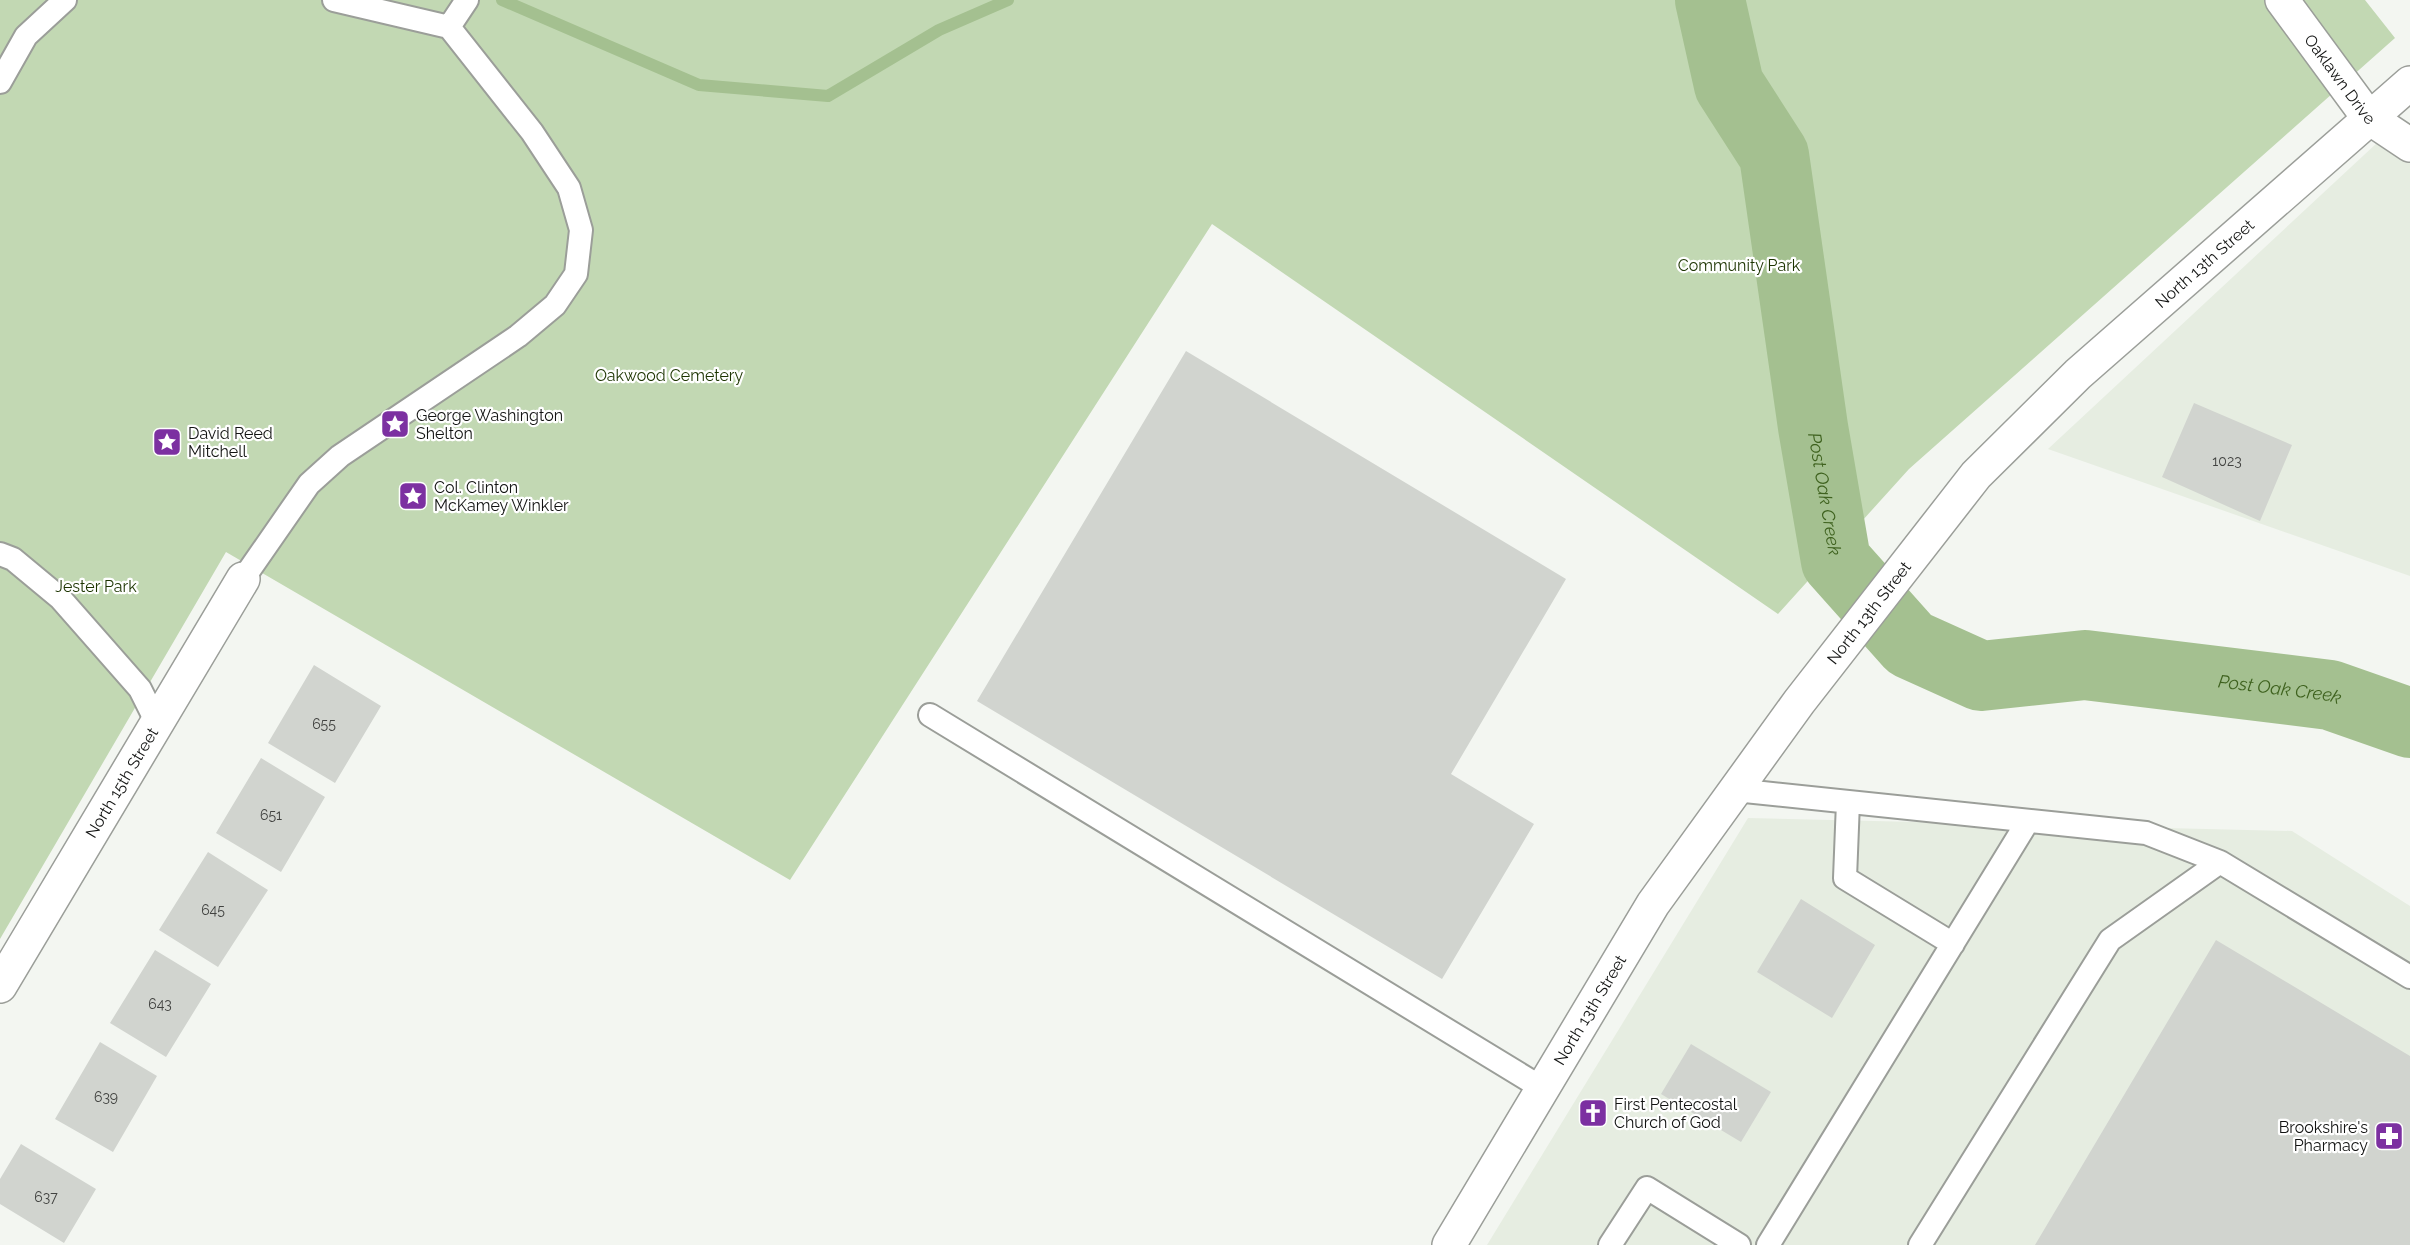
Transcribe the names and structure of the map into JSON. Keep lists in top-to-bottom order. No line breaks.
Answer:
{"streets":{"street":["Oaklawn Drive","North 13th Street","North 15th Street"]},"crossings":[["Oaklawn Drive","North 13th Street"]],"water":["Post Oak Creek"],"parks":["Community Park","Oakwood Cemetery","Jester Park"],"places":{"place":["George Washington Shelton","David Reed Mitchell","Col. Clinton McKamey Winkler"],"church":["First Pentecostal Church of God"],"pharmacy":["Brookshire's Pharmacy"]},"house_numbers":["1023","655","651","645","643","639","637"]}
